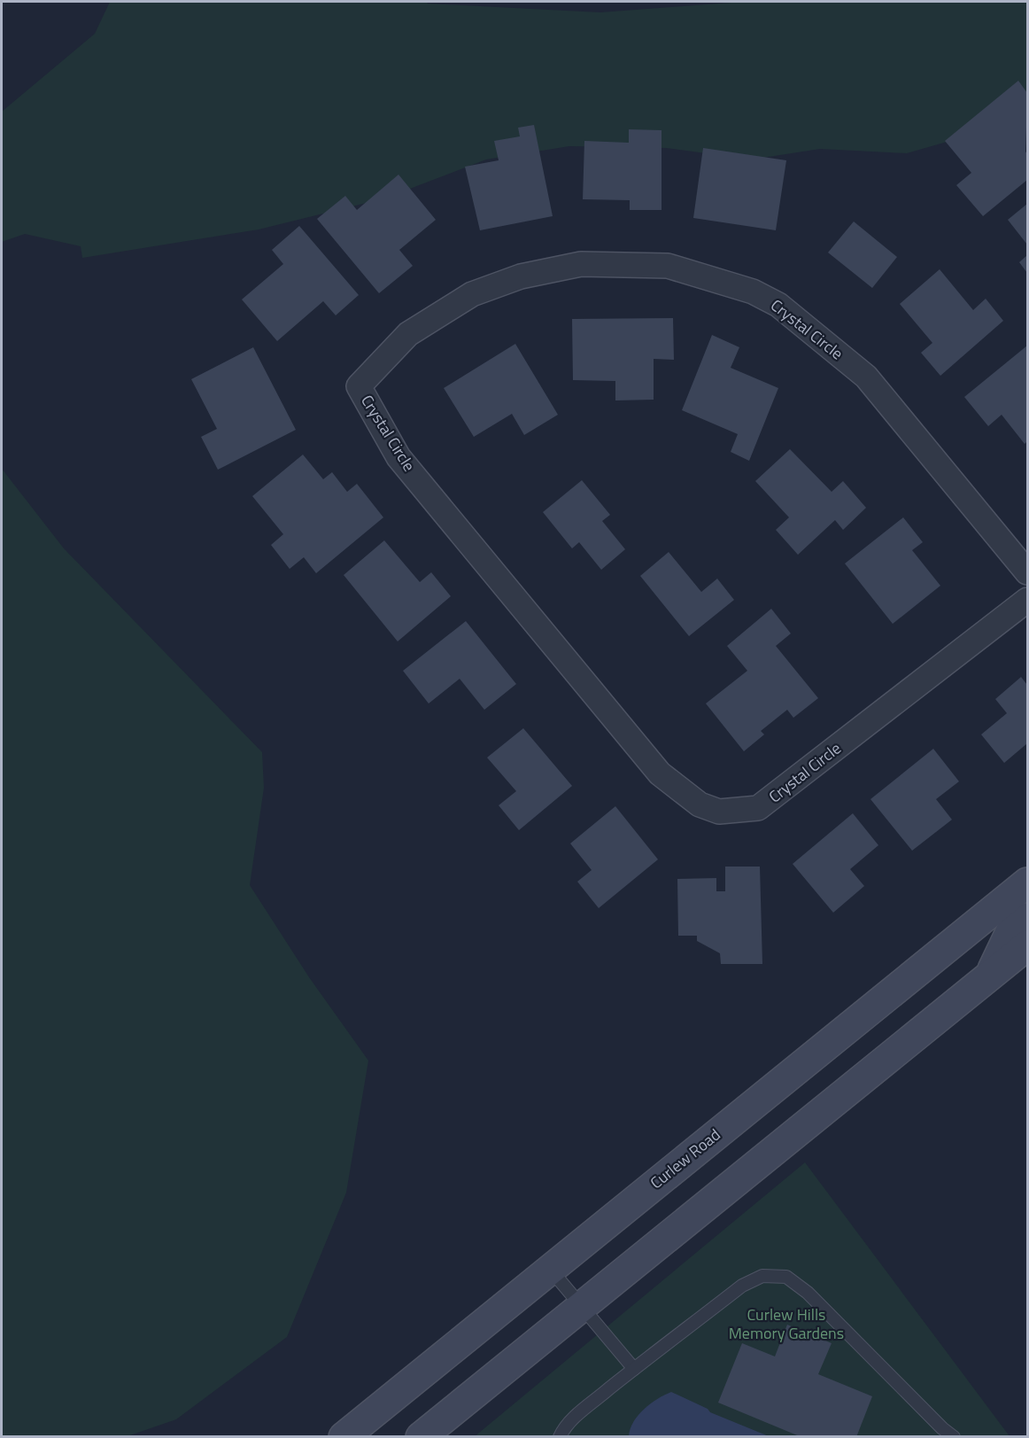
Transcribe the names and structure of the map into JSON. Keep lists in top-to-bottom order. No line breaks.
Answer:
{"streets":{"main road":["Curlew Road"],"street":["Crystal Circle"]},"parks":["Curlew Hills Memory Gardens"]}
